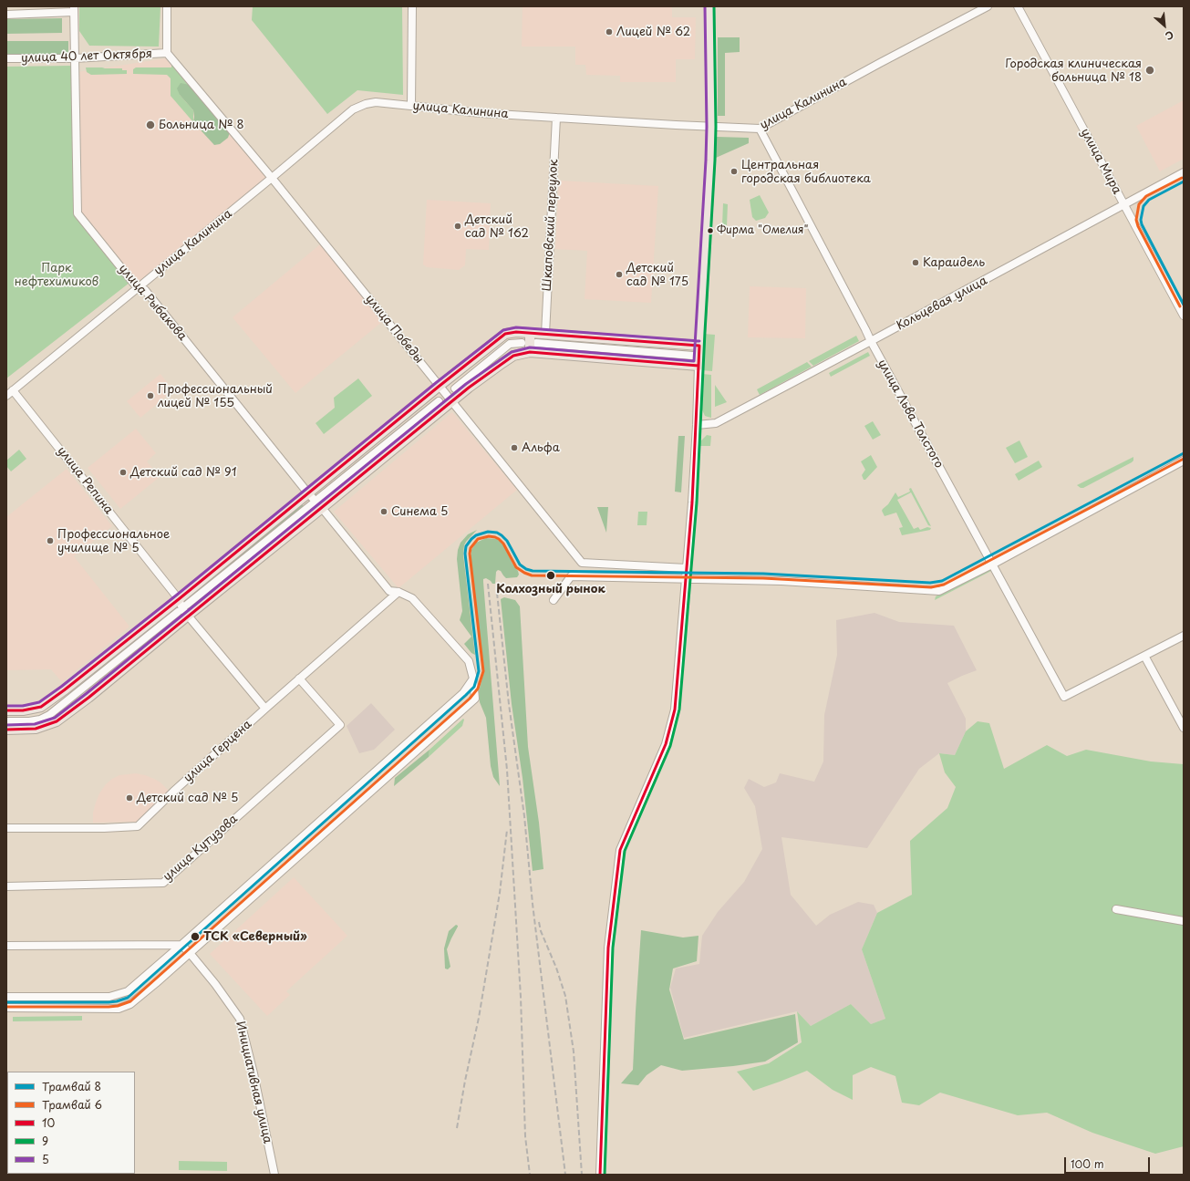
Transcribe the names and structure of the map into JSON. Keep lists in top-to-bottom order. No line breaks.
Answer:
{"streets":{"street":["улица 40 лет Октября","улица Калинина","улица Мира","Шкаповский переулок","улица Рыбакова","Кольцевая улица","улица Победы","улица Льва Толстого","улица Репина","улица Герцена","улица Кутузова","Инициативная улица"]},"crossings":[["улица 40 лет Октября","улица Рыбакова"],["улица 40 лет Октября","улица Победы"],["улица Калинина","Шкаповский переулок"],["улица Калинина","улица Рыбакова"],["улица Калинина","улица Победы"],["улица Калинина","улица Льва Толстого"],["улица Калинина","улица Репина"],["улица Мира","Кольцевая улица"],["улица Рыбакова","улица Герцена"],["улица Рыбакова","Инициативная улица"],["Кольцевая улица","улица Льва Толстого"],["улица Репина","улица Герцена"],["улица Герцена","улица Кутузова"]],"parks":["Парк нефтехимиков"],"places":["Лицей № 62","Городская клиническая больница № 18","Больница № 8","Центральная городская библиотека","Детский сад № 162","Фирма \"Омелия\"","Караидель","Детский сад № 175","Профессиональный лицей № 155","Альфа","Детский сад № 91","Синема 5","Профессиональное училище № 5","Колхозный рынок","Детский сад № 5","ТСК «Северный»"],"lines":["transit line 9","transit line 5","tram line 6","tram line 8","transit line 10"],"legend":["Трамвай 8","Трамвай 6","10","9","5"],"scale_bar":"100 m","north":"bottom right"}
